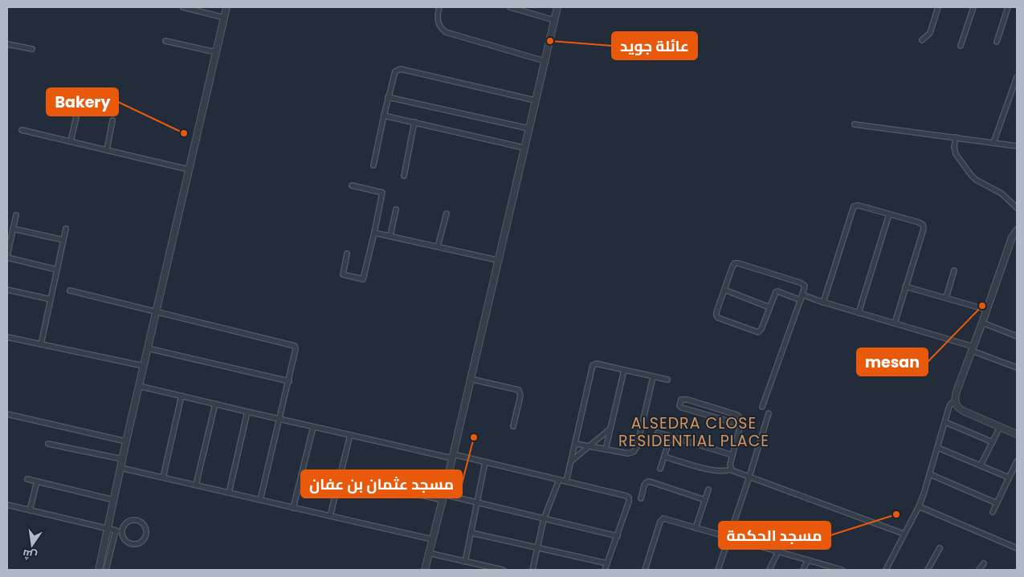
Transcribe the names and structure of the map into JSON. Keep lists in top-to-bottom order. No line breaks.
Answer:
{"districts":["ALSEDRA CLOSE RESIDENTIAL PLACE"],"places":["عائلة جويد","Bakery","mesan","مسجد عثمان بن عفان","مسجد الحكمة"],"north":"bottom"}
